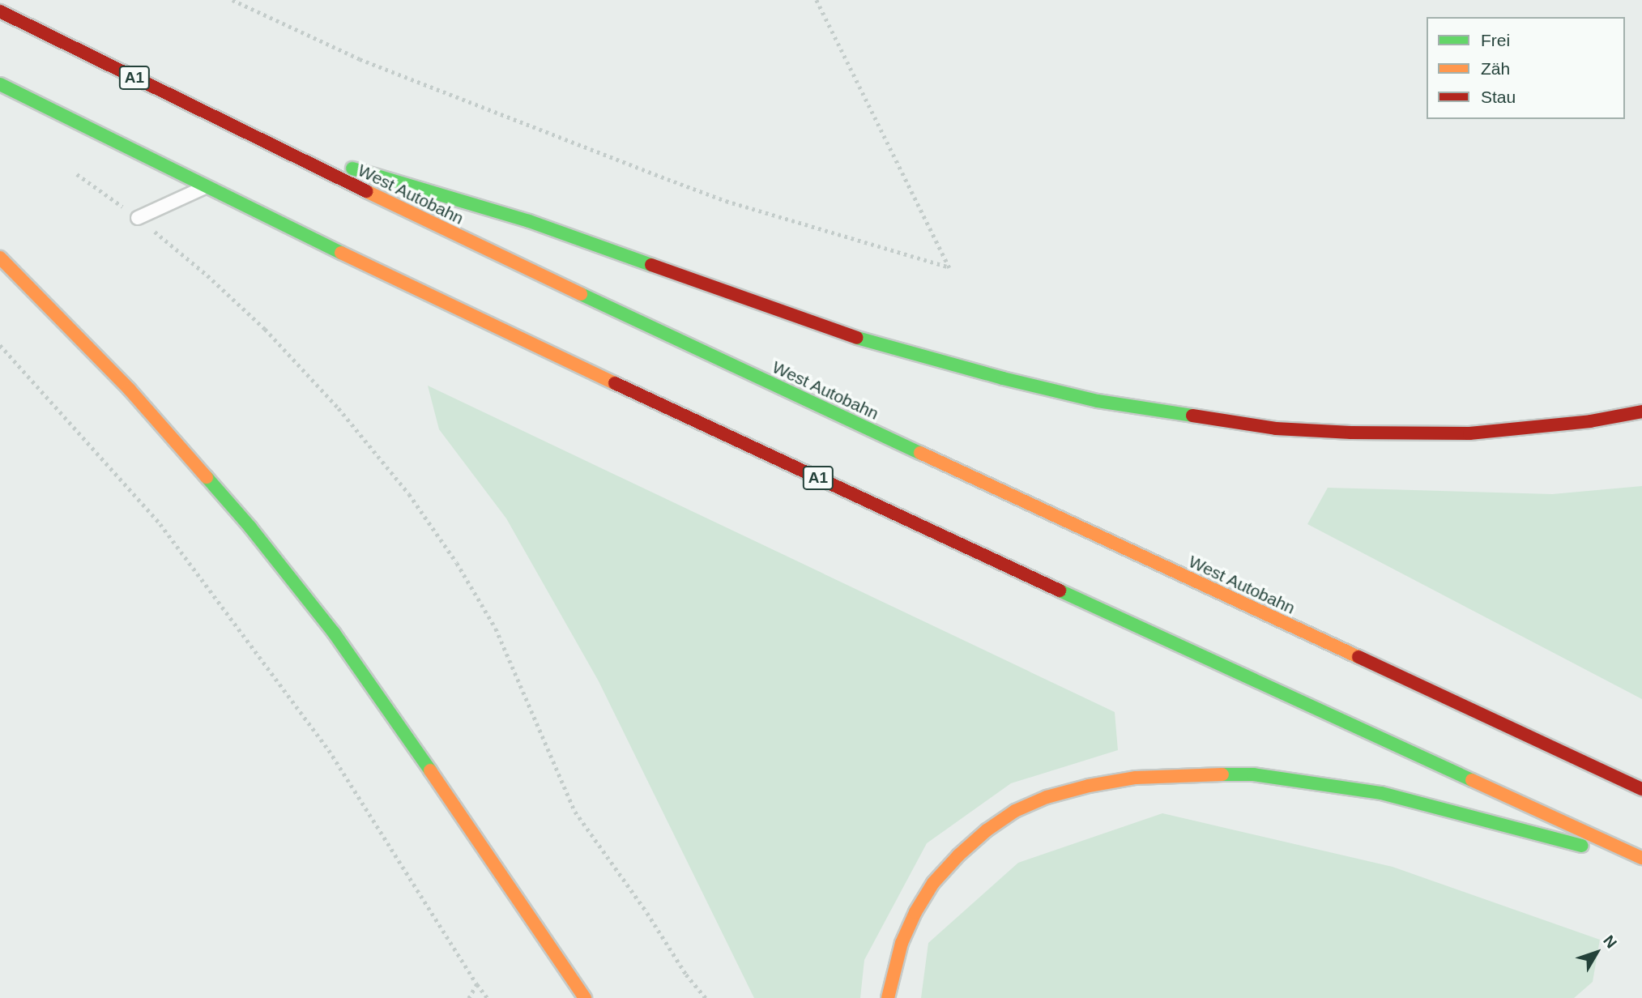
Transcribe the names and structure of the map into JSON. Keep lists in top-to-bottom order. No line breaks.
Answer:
{"streets":{"highway":["A1","West Autobahn"]},"legend":["Frei","Zäh","Stau"],"north":"top right"}
